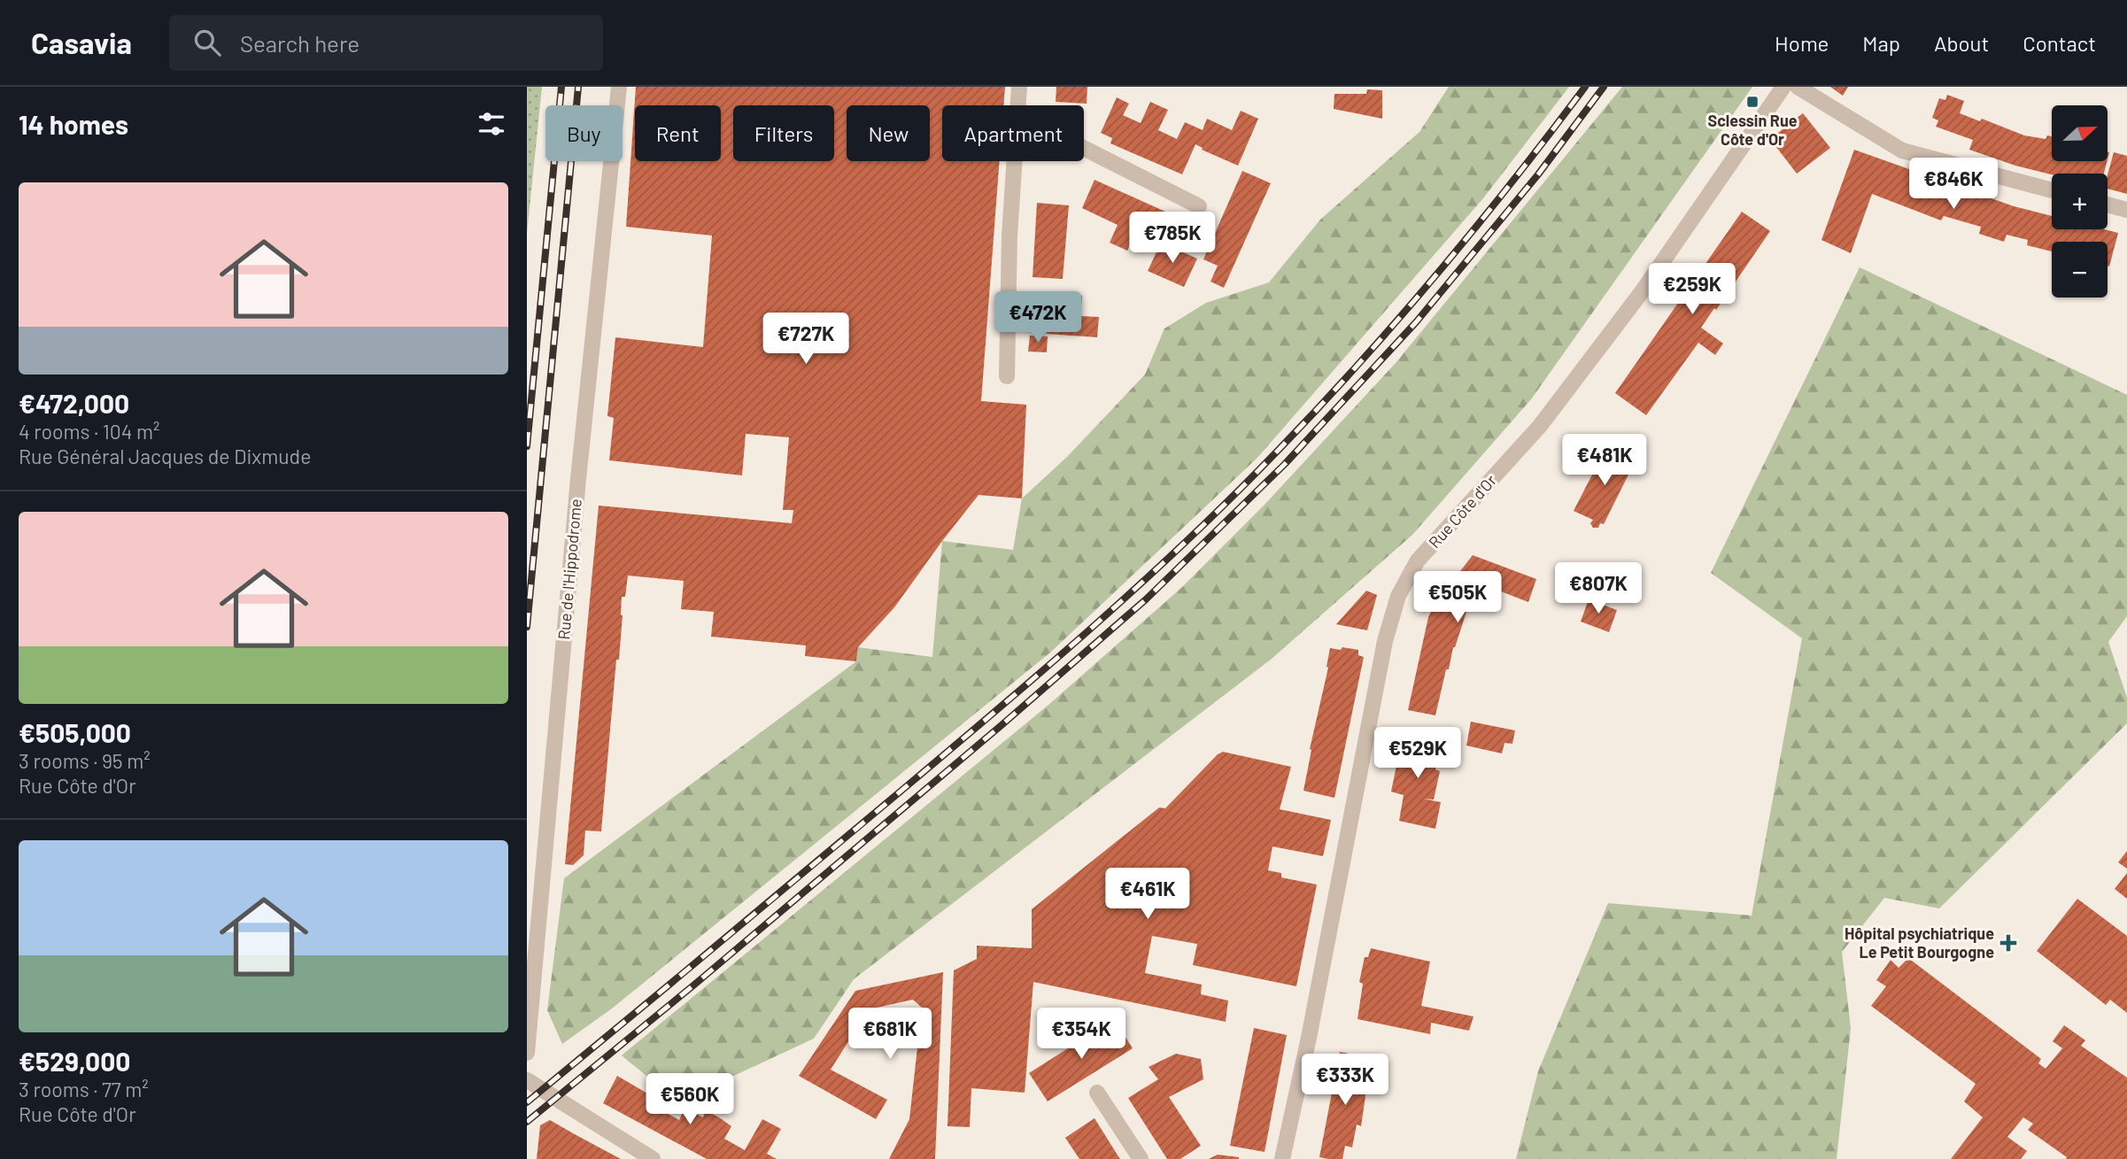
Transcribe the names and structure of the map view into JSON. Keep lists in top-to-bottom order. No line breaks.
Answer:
{"streets":{"street":["Rue Côte d'Or","Rue de l'Hippodrome"]},"places":{"transit":["Sclessin Rue Côte d'Or"],"health":["Hôpital psychiatrique Le Petit Bourgogne"]},"north":"right","page":{"header":"Casavia","search":"Search here","nav":["Home","Map","About","Contact"],"heading":"14 homes","map_buttons":["+","−"],"chip":["Buy","Rent","Filters","New","Apartment"],"price":["€846K","€785K","€259K","€472K","€727K","€481K","€807K","€505K","€529K","€461K","€681K","€354K","€333K","€560K"],"list":[{"name":"€472,000","note":"4 rooms · 104 m² · Rue Général Jacques de Dixmude"},{"name":"€505,000","note":"3 rooms · 95 m² · Rue Côte d'Or"},{"name":"€529,000","note":"3 rooms · 77 m² · Rue Côte d'Or"}]}}
